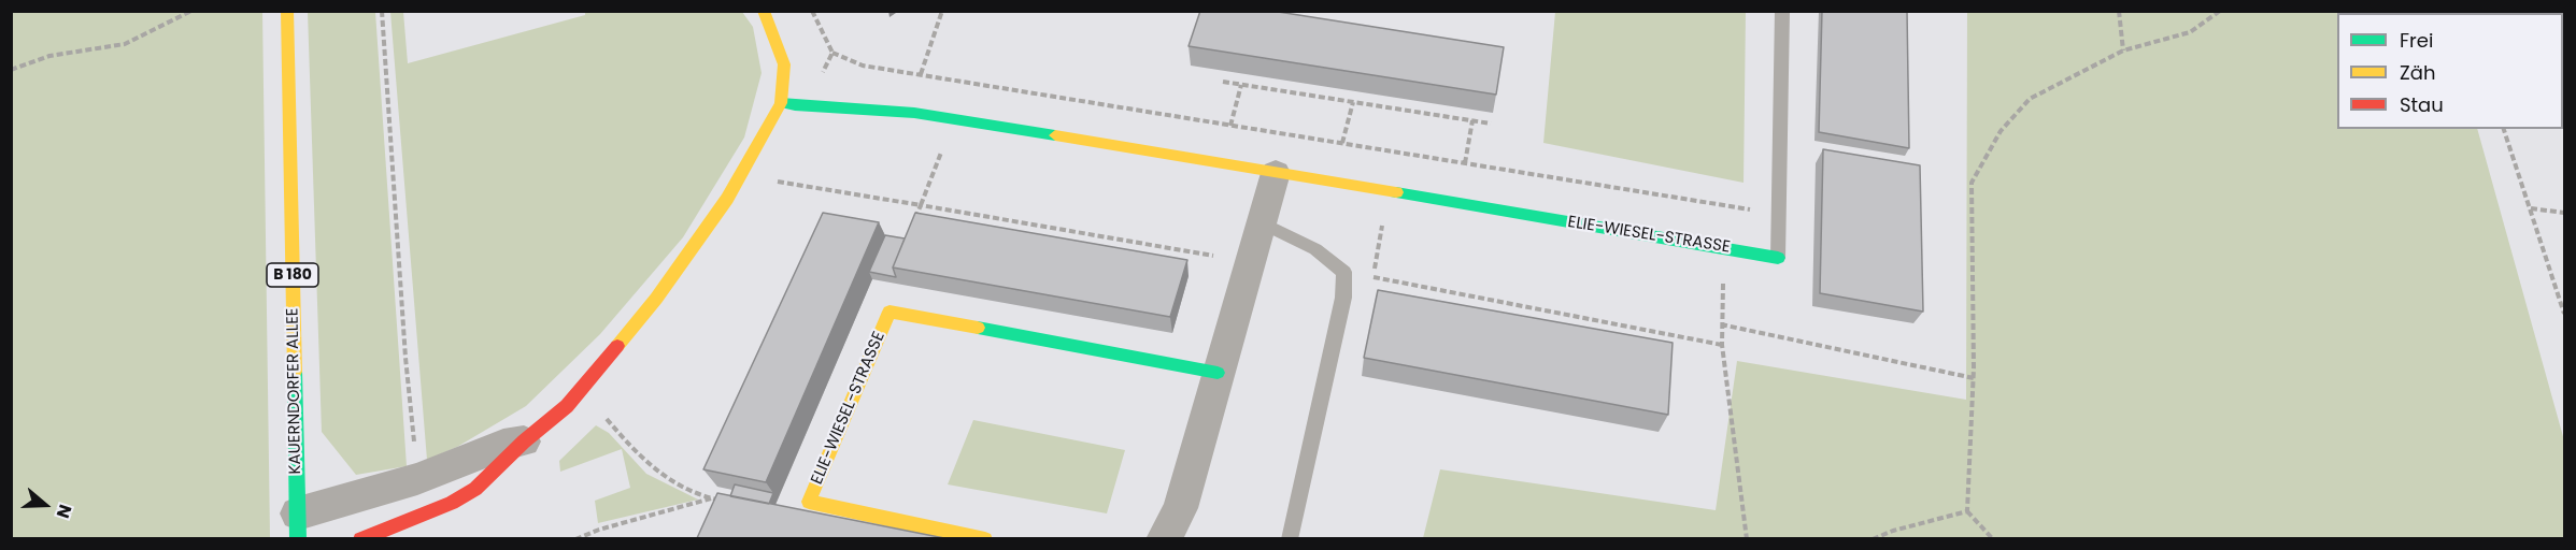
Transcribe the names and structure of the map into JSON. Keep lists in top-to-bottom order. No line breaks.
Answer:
{"streets":{"street":["ELIE-WIESEL-STRASSE","B 180","KAUERNDORFER ALLEE"]},"legend":["Frei","Zäh","Stau"],"north":"right"}
